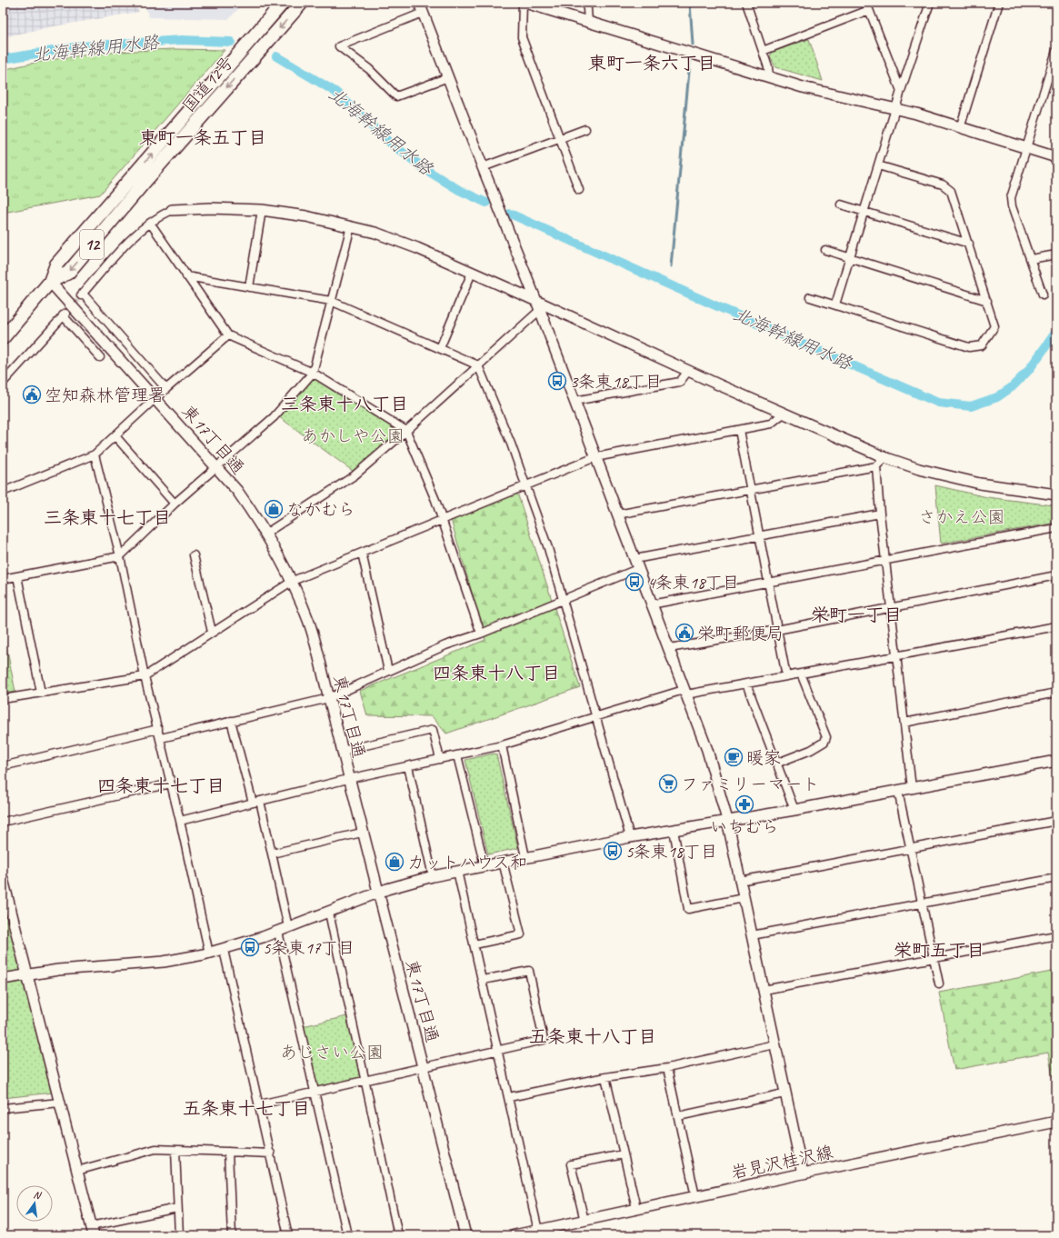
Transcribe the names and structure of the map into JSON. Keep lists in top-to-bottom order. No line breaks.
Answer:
{"streets":{"highway":["国道12号","12"],"street":["東17丁目通","岩見沢桂沢線"]},"crossings":[["国道12号","東17丁目通"]],"districts":["東町一条六丁目","東町一条五丁目","三条東十八丁目","三条東十七丁目","栄町一丁目","四条東十八丁目","四条東十七丁目","栄町五丁目","五条東十八丁目","五条東十七丁目"],"water":["北海幹線用水路"],"parks":["あかしや公園","さかえ公園","あじさい公園"],"places":{"bus stop":["3条東18丁目","4条東18丁目","5条東18丁目","5条東17丁目"],"public building":["空知森林管理署","栄町郵便局"],"shop":["なかむら","カットハウス和"],"cafe":["暖家"],"supermarket":["ファミリーマート"],"pharmacy":["いちむら"]},"north":"top"}
